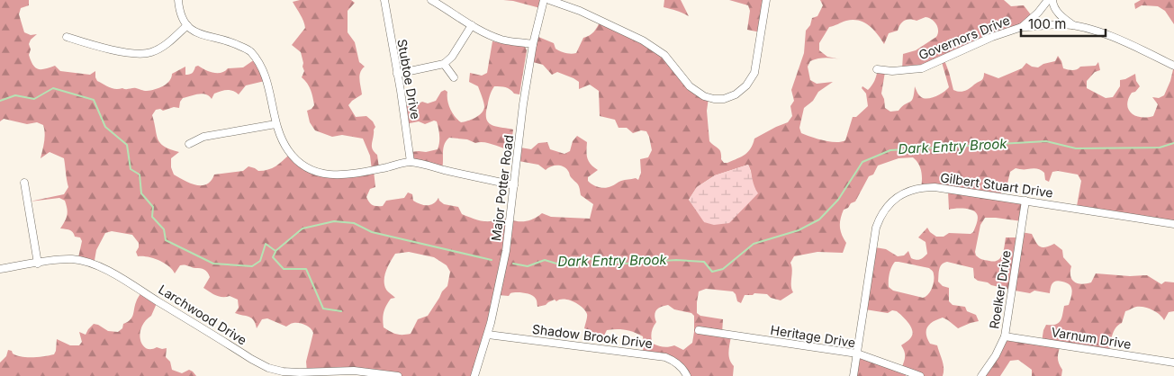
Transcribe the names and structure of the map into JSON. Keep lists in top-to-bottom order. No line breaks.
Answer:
{"streets":{"street":["Governors Drive","Stubtoe Drive","Gilbert Stuart Drive","Major Potter Road","Roelker Drive","Larchwood Drive","Shadow Brook Drive","Heritage Drive","Varnum Drive"]},"crossings":[["Gilbert Stuart Drive","Roelker Drive"],["Gilbert Stuart Drive","Heritage Drive"],["Major Potter Road","Shadow Brook Drive"],["Roelker Drive","Varnum Drive"]],"water":["Dark Entry Brook"],"scale_bar":"100 m"}
